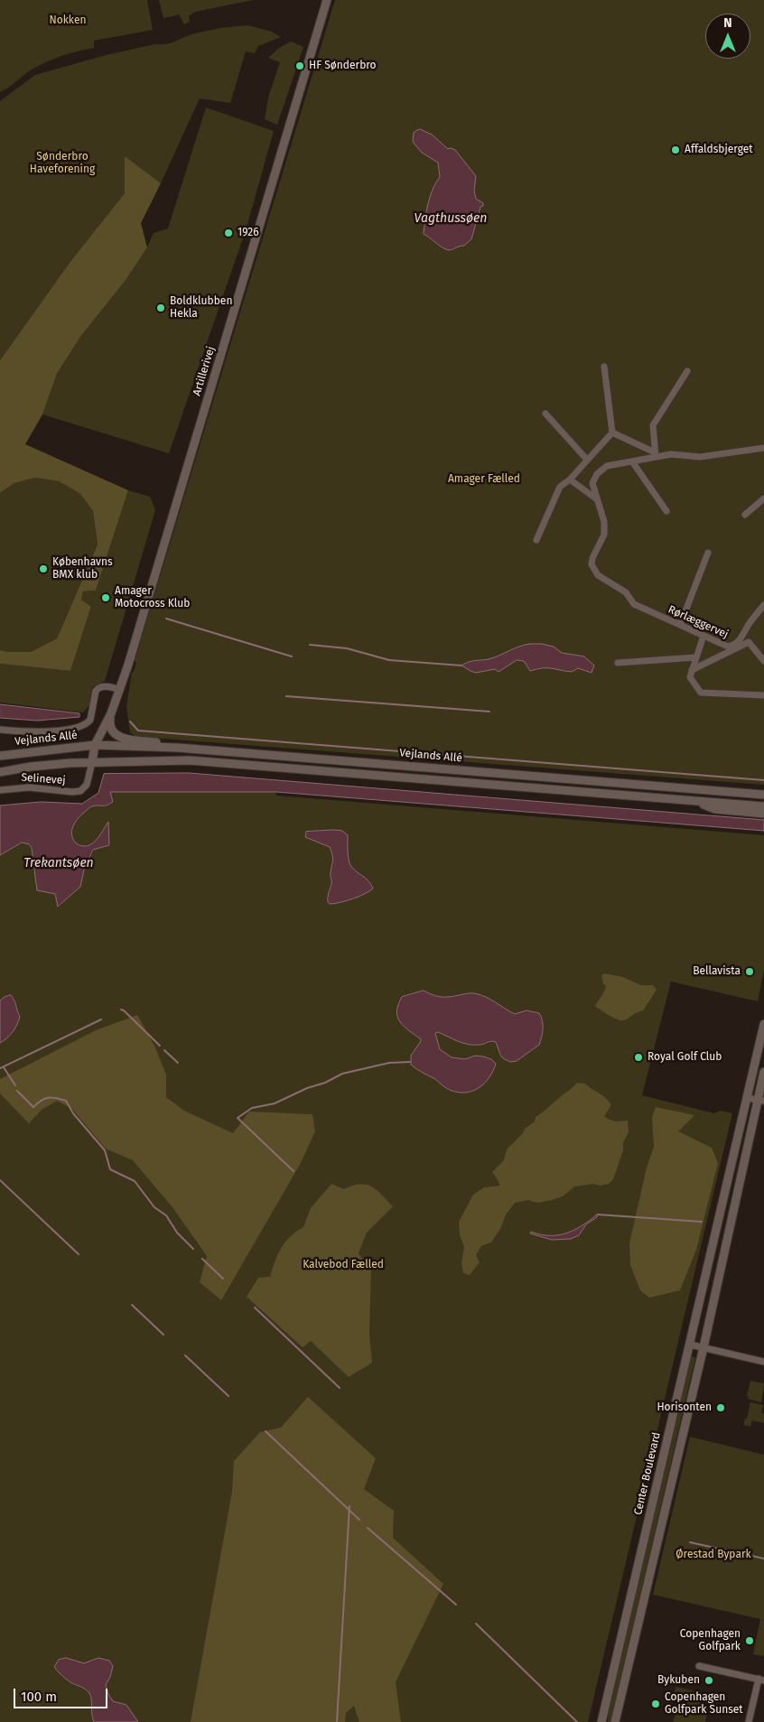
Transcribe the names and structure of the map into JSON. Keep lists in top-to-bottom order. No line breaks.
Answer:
{"streets":{"street":["Artillerivej","Rørlæggervej","Vejlands Allé","Selinevej","Center Boulevard"]},"crossings":[["Artillerivej","Vejlands Allé"],["Vejlands Allé","Selinevej"]],"water":["Vagthussøen","Trekantsøen"],"parks":["Nokken","Sønderbro Haveforening","Amager Fælled","Kalvebod Fælled","Ørestad Bypark"],"places":["HF Sønderbro","Affaldsbjerget","1926","Boldklubben Hekla","Københavns BMX klub","Amager Motocross Klub","Bellavista","Royal Golf Club","Horisonten","Copenhagen Golfpark","Bykuben","Copenhagen Golfpark Sunset"],"scale_bar":"100 m","north":"top"}
